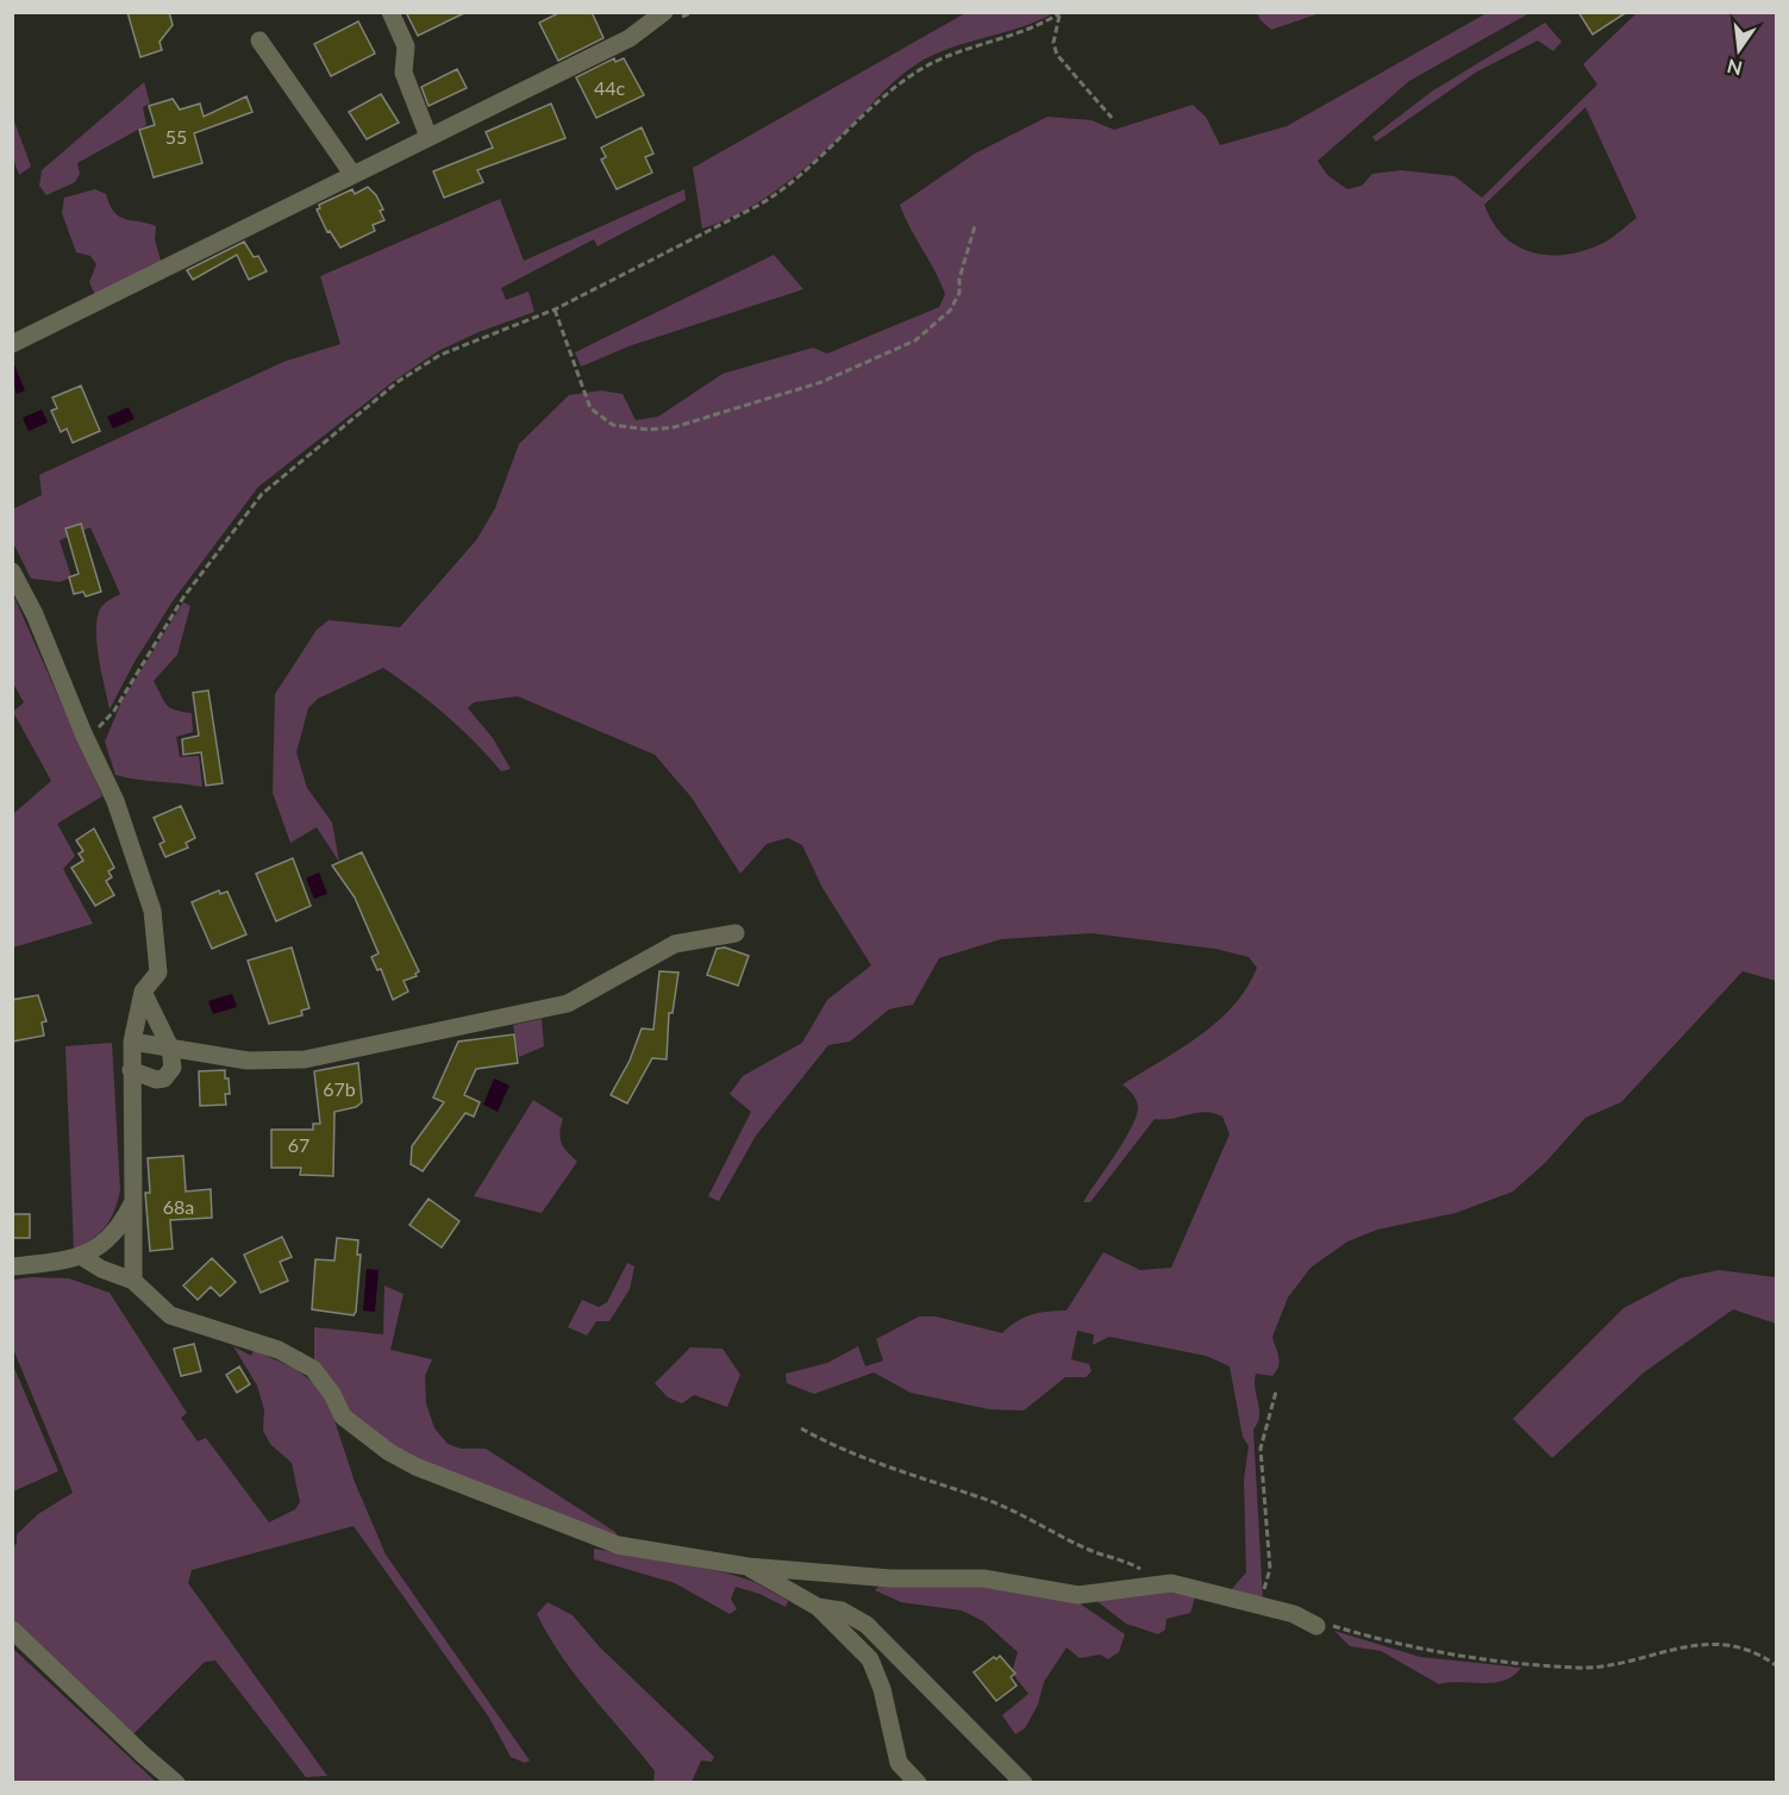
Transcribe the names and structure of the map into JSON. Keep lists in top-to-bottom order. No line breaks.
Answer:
{"house_numbers":["44c","55","67b","67","68a"],"north":"bottom"}
